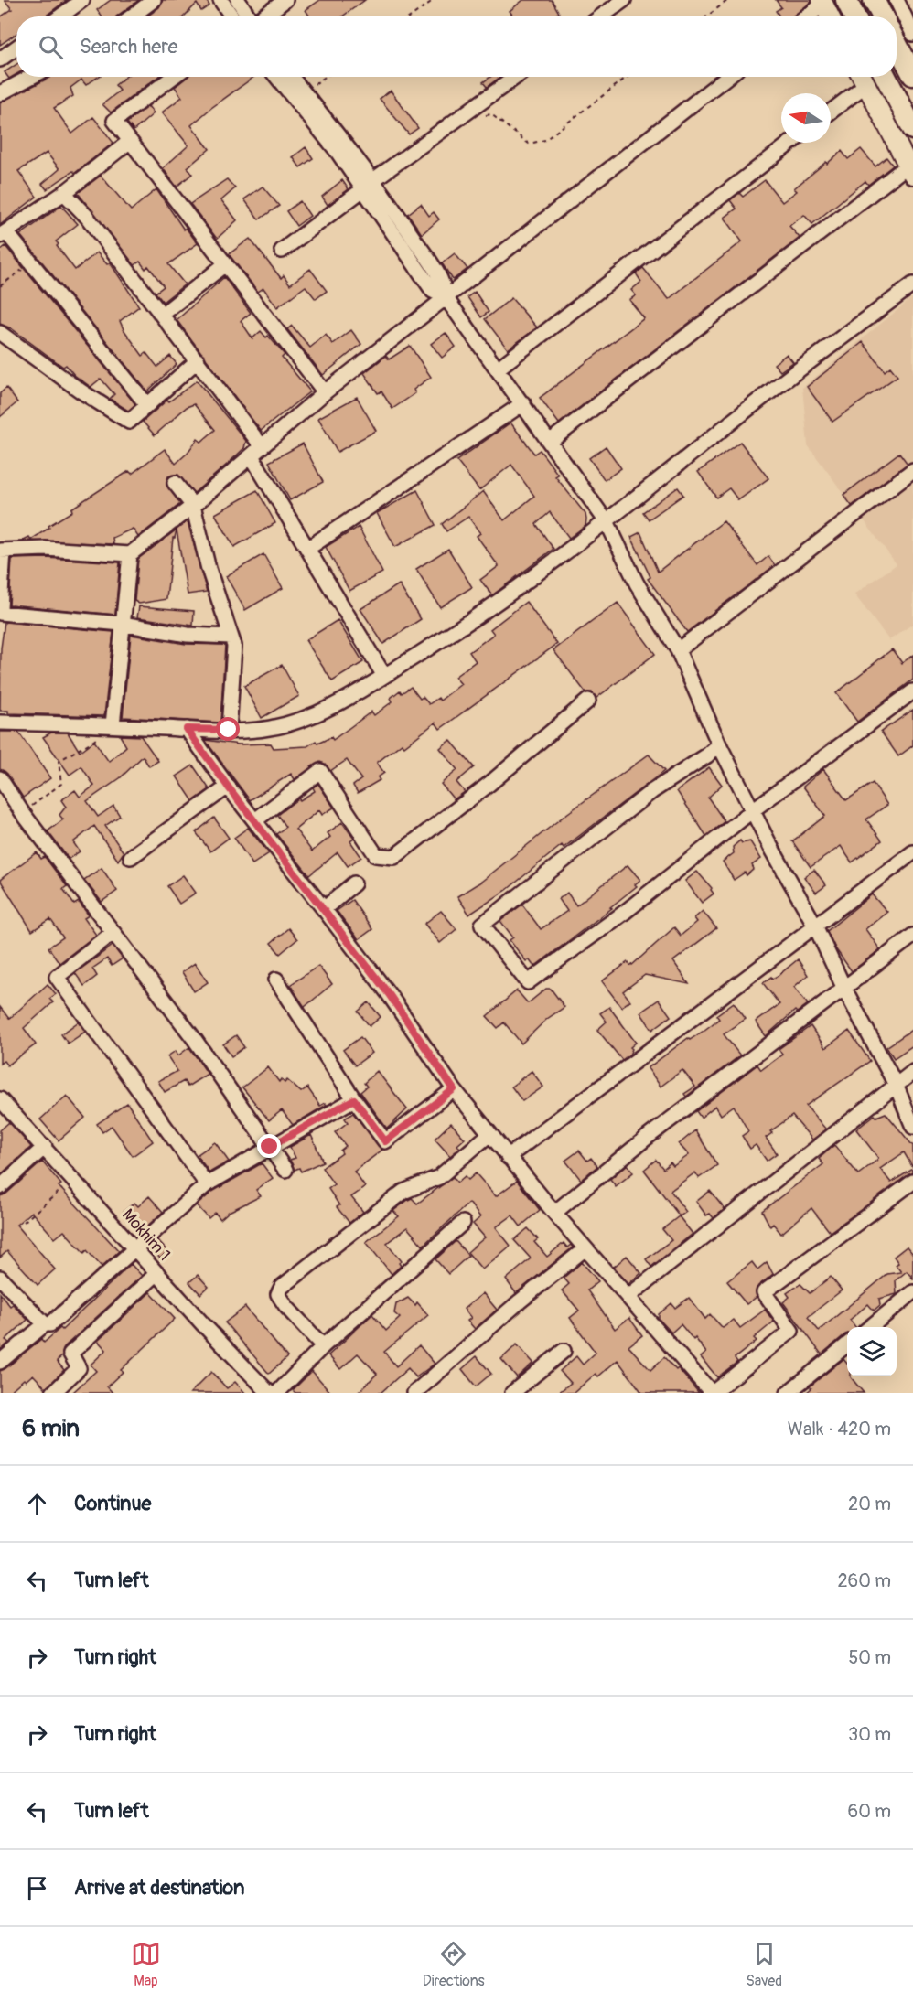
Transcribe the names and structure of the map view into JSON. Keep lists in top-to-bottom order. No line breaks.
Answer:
{"streets":{"street":["Mokhim 1"]},"north":"left","page":{"search":"Search here","heading":["6 min","Walk · 420 m"],"list":[["Continue","20 m"],["Turn left","260 m"],["Turn right","50 m"],["Turn right","30 m"],["Turn left","60 m"],"Arrive at destination"],"nav":["Map","Directions","Saved"]}}
